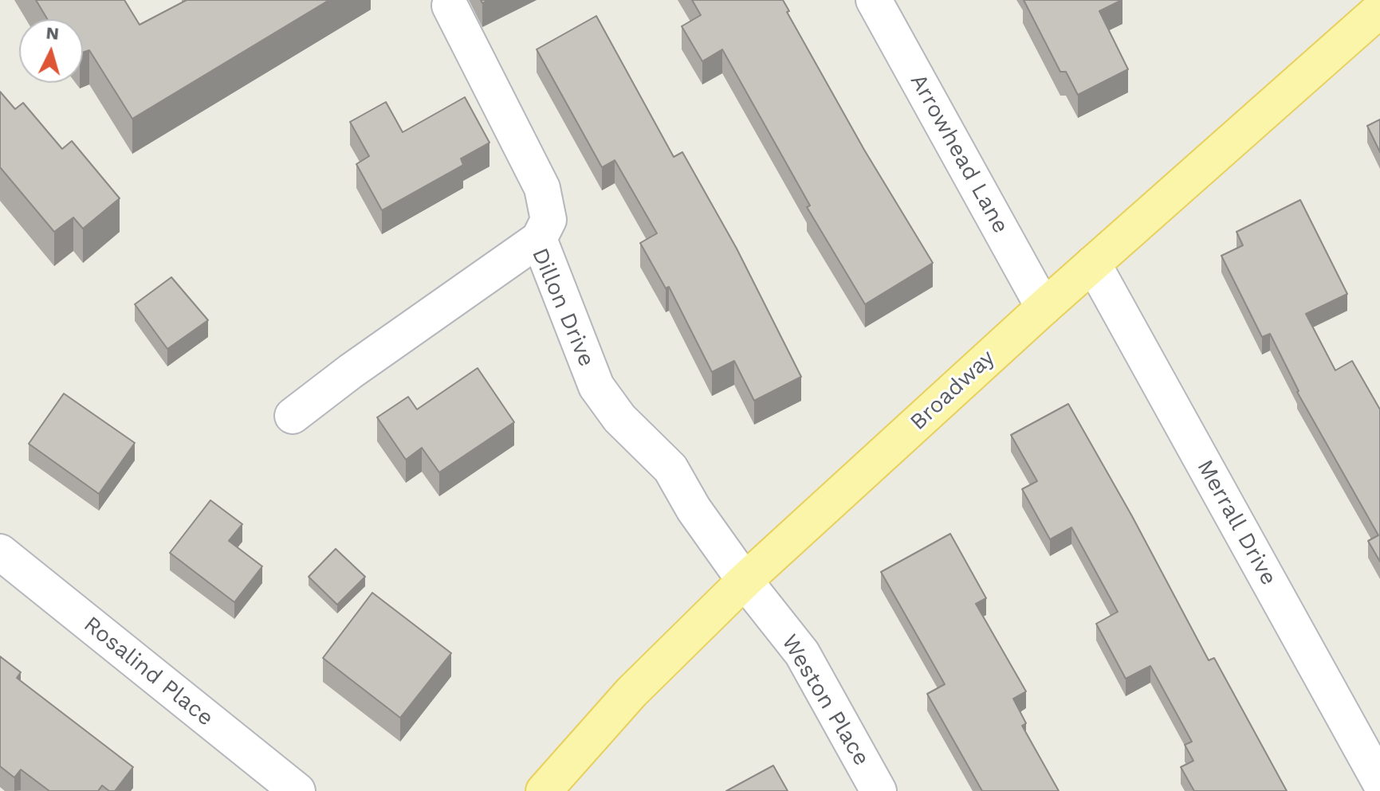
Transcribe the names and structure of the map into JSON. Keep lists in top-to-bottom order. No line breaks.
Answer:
{"streets":{"main road":["Broadway"],"street":["Arrowhead Lane","Dillon Drive","Merrall Drive","Rosalind Place","Weston Place"]},"crossings":[["Arrowhead Lane","Broadway"],["Dillon Drive","Broadway"],["Dillon Drive","Weston Place"],["Broadway","Merrall Drive"],["Broadway","Weston Place"]],"north":"top"}
